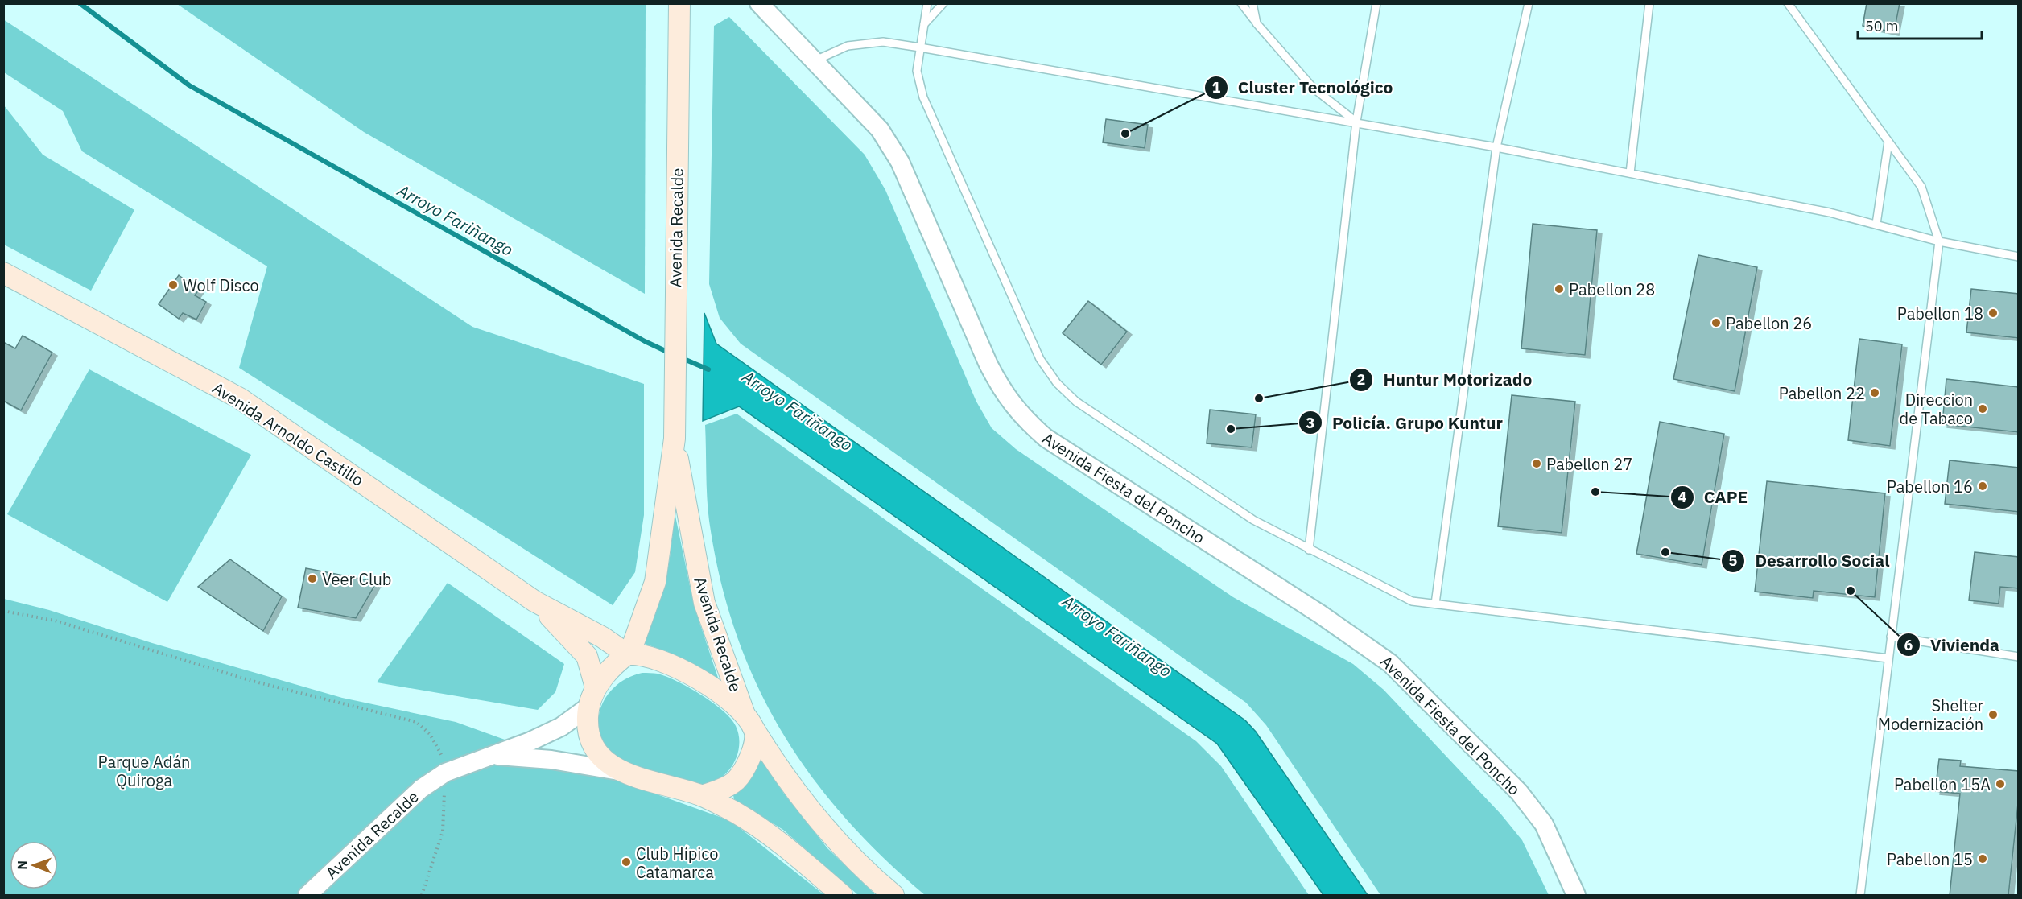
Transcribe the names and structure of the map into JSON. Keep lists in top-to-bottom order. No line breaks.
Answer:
{"streets":{"main road":["Avenida Recalde","Avenida Arnoldo Castillo"],"street":["Avenida Fiesta del Poncho"]},"crossings":[["Avenida Recalde","Avenida Arnoldo Castillo"]],"water":["Arroyo Fariñango"],"parks":["Parque Adán Quiroga"],"places":["Cluster Tecnológico","Wolf Disco","Pabellon 28","Pabellon 18","Pabellon 26","Pabellon 22","Huntur Motorizado","Direccion de Tabaco","Policía. Grupo Kuntur","Pabellon 27","Pabellon 16","CAPE","Desarrollo Social","Veer Club","Vivienda","Shelter Modernización","Pabellon 15A","Pabellon 15","Club Hípico Catamarca"],"scale_bar":"50 m","north":"left"}
